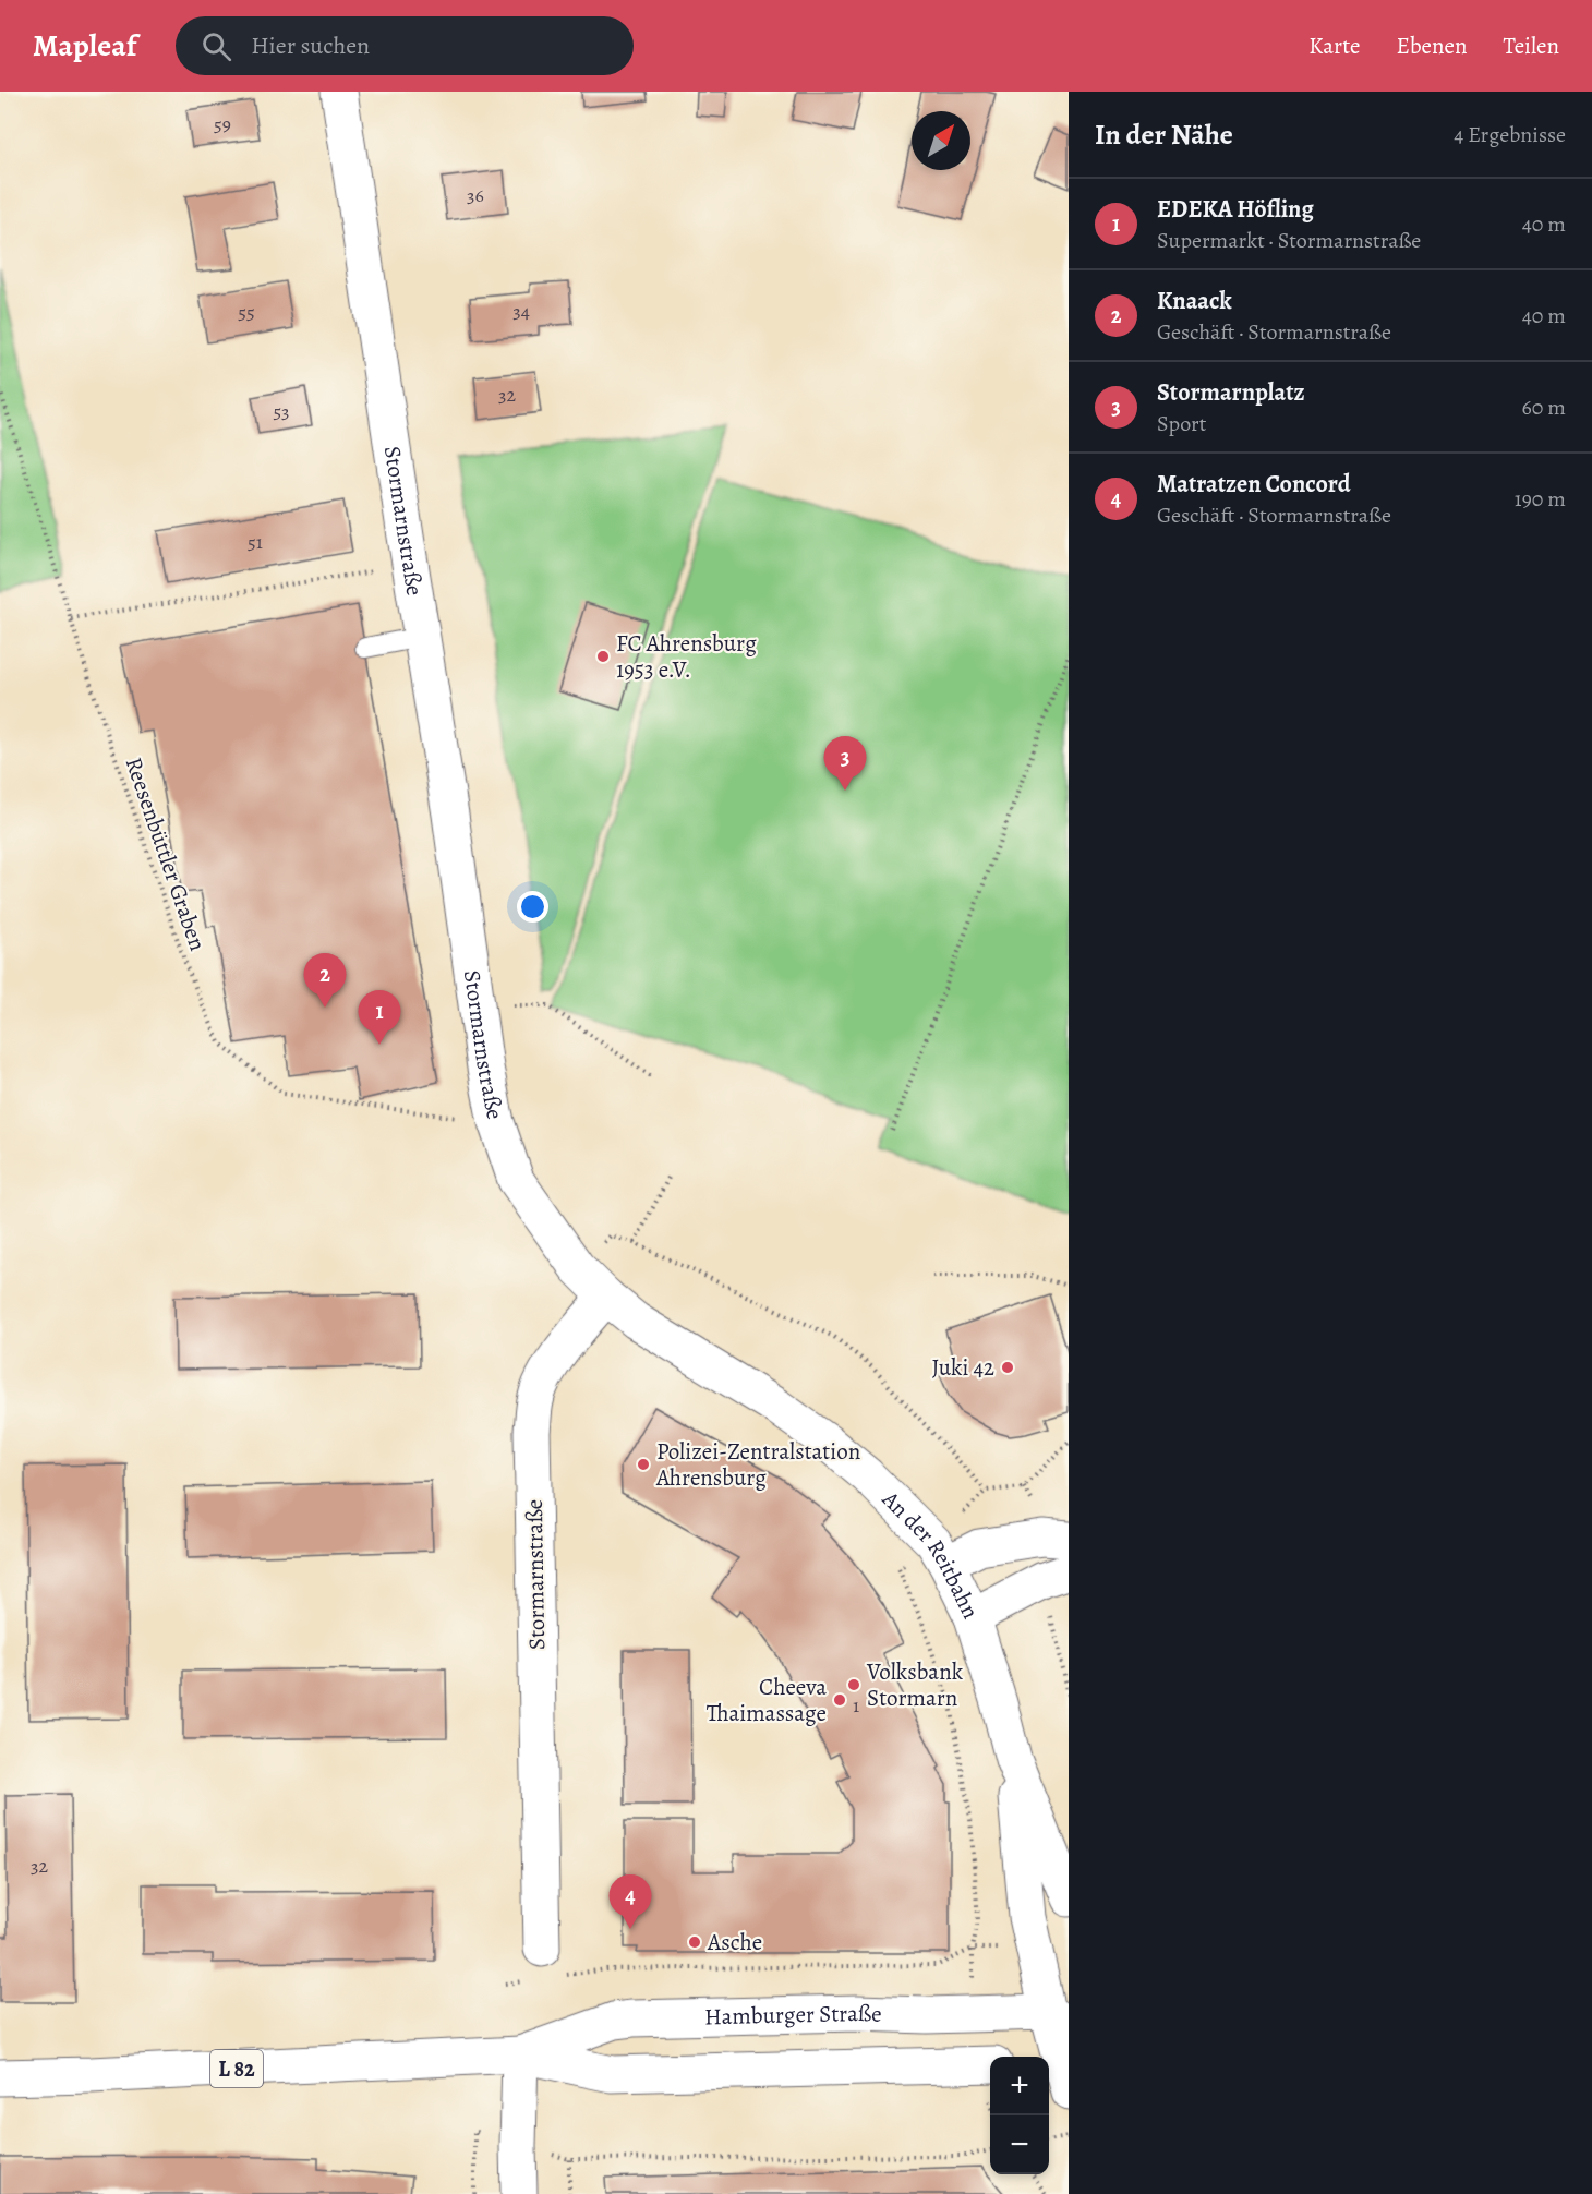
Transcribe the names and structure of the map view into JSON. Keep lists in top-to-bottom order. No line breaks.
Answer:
{"streets":{"street":["Stormarnstraße","An der Reitbahn","Hamburger Straße","L 82"],"path":["Reesenbüttler Graben"]},"crossings":[["Stormarnstraße","Reesenbüttler Graben"],["Stormarnstraße","An der Reitbahn"],["An der Reitbahn","Hamburger Straße"]],"places":["FC Ahrensburg 1953 e.V.","Juki 42","Polizei-Zentralstation Ahrensburg","Volksbank Stormarn","Cheeva Thaimassage","Asche"],"house_numbers":["59","36","34","55","32","53","51","1","32"],"north":"top right","page":{"header":"Mapleaf","search":"Hier suchen","nav":["Karte","Ebenen","Teilen"],"heading":["In der Nähe","4 Ergebnisse"],"list":[{"mark":"1","name":"EDEKA Höfling","note":"Supermarkt · Stormarnstraße","value":"40 m"},{"mark":"2","name":"Knaack","note":"Geschäft · Stormarnstraße","value":"40 m"},{"mark":"3","name":"Stormarnplatz","note":"Sport","value":"60 m"},{"mark":"4","name":"Matratzen Concord","note":"Geschäft · Stormarnstraße","value":"190 m"}],"pins":["3","2","1","4"],"map_buttons":["+","−"]}}
